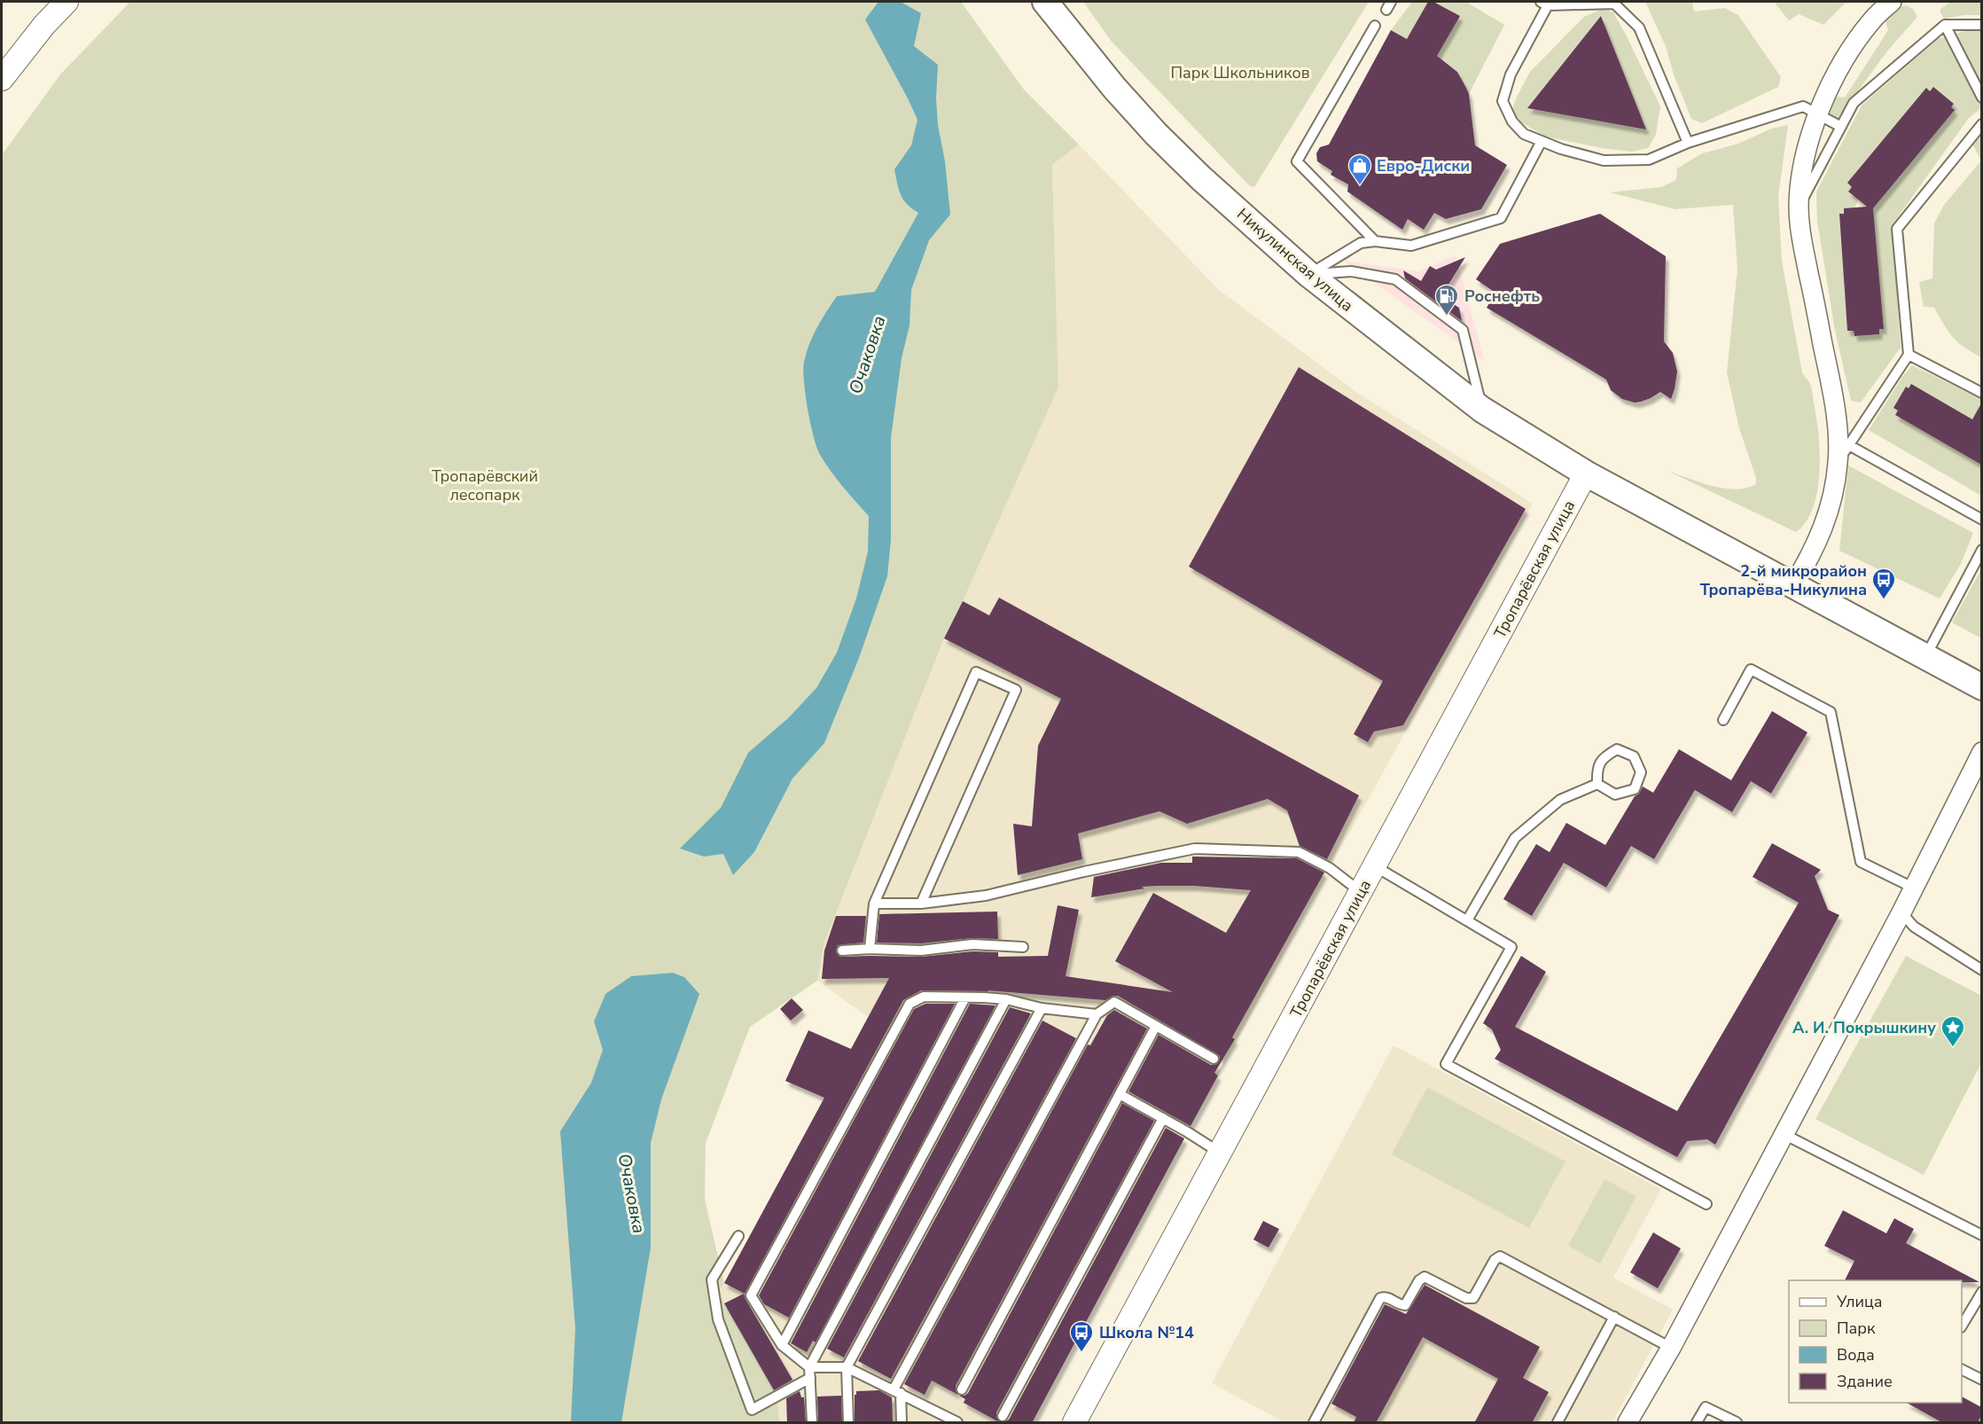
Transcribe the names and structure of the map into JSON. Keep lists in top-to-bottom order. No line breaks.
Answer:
{"streets":{"main road":["Никулинская улица"],"street":["Тропарёвская улица"]},"crossings":[["Никулинская улица","Тропарёвская улица"]],"water":["Очаковка"],"parks":["Парк Школьников","Тропарёвский лесопарк"],"places":{"shop":["Евро-Диски"],"fuel station":["Роснефть"],"bus stop":["2-й микрорайон Тропарёва-Никулина","Школа №14"],"place":["А. И. Покрышкину"]},"legend":["Улица","Парк","Вода","Здание"]}
